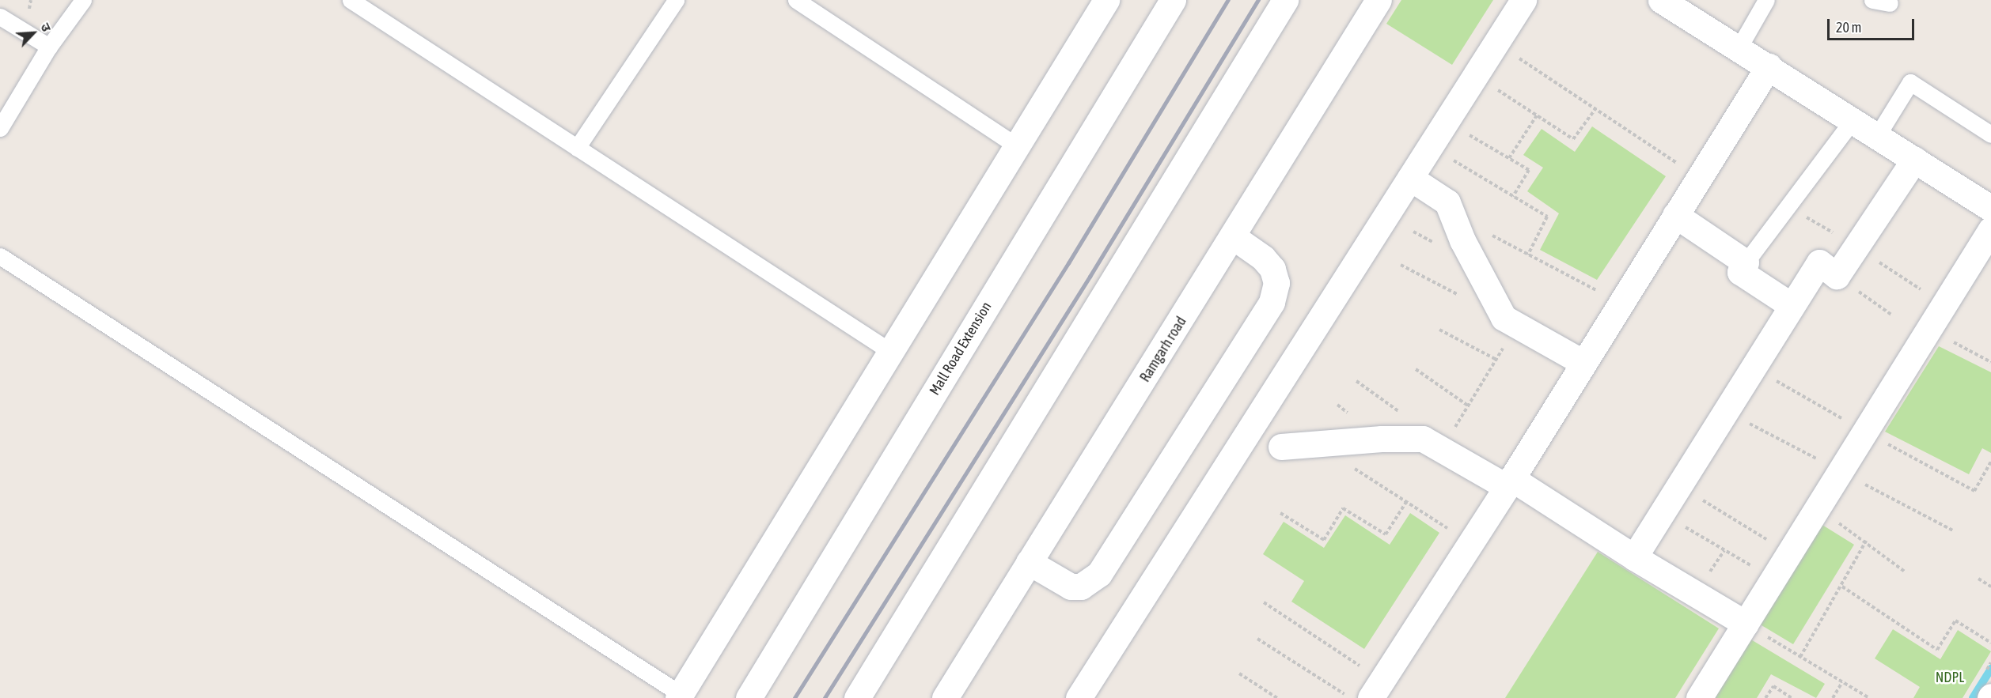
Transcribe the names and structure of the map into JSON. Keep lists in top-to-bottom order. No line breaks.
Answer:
{"streets":{"street":["Mall Road Extension","Ramgarh road"]},"parks":["NDPL"],"scale_bar":"20 m","north":"top right"}
